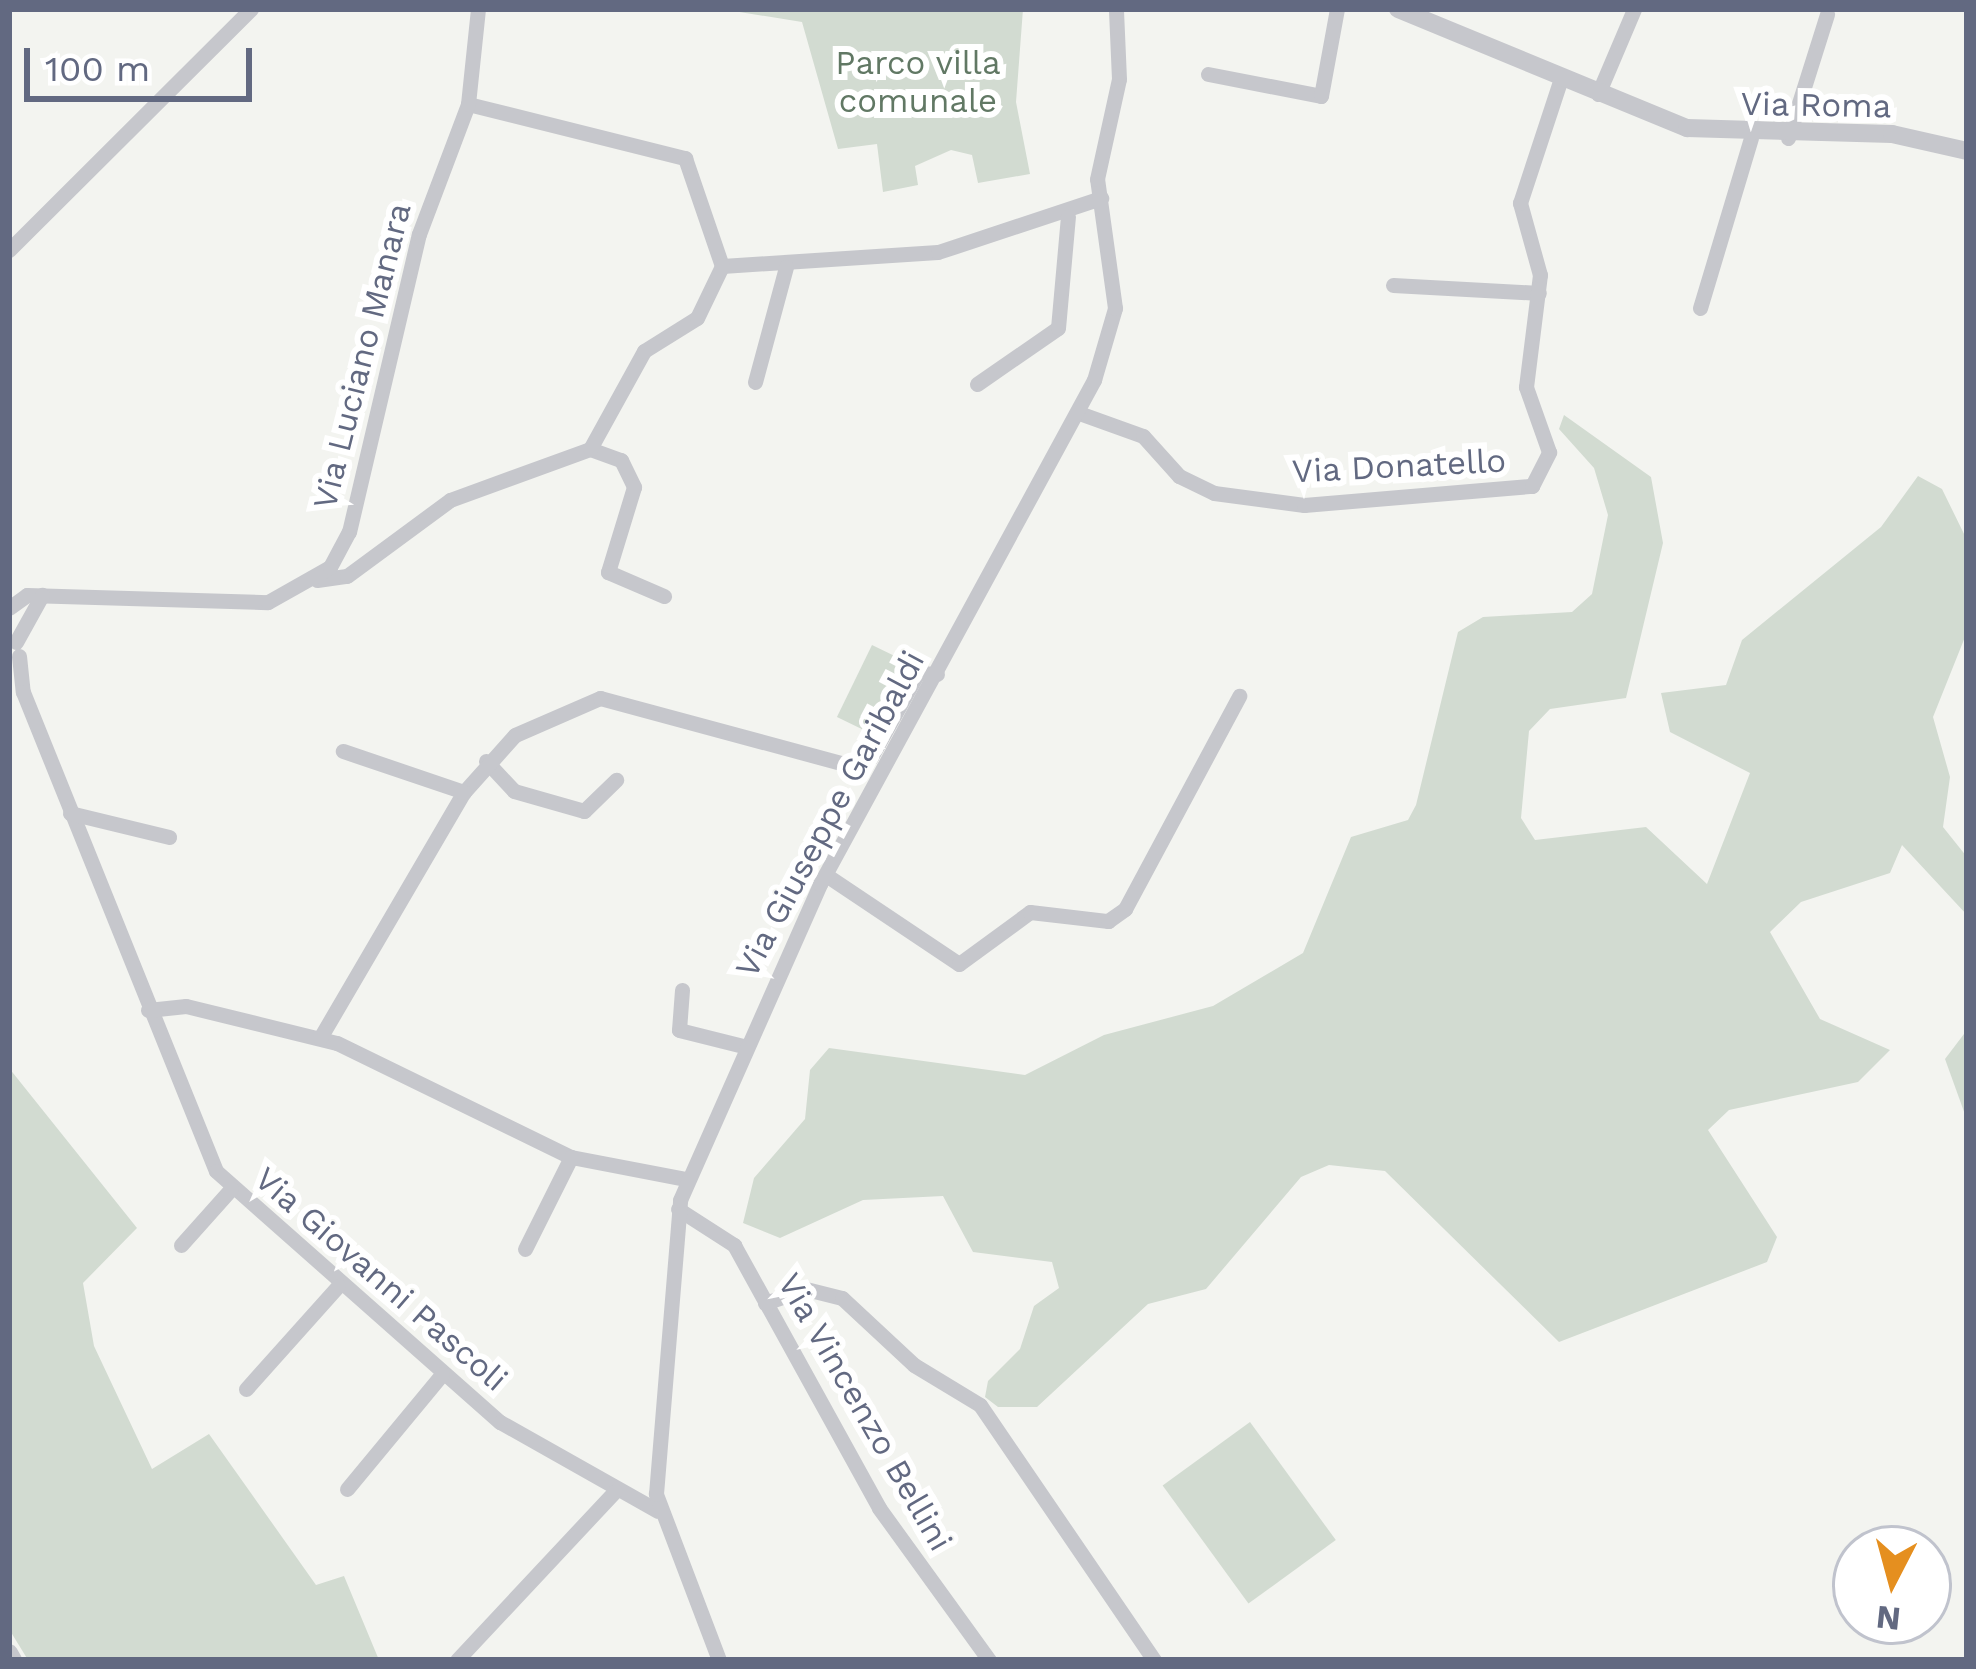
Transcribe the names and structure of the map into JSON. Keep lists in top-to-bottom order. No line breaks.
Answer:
{"streets":{"street":["Via Roma","Via Luciano Manara","Via Donatello","Via Giuseppe Garibaldi","Via Giovanni Pascoli","Via Vincenzo Bellini"]},"crossings":[["Via Donatello","Via Giuseppe Garibaldi"],["Via Giuseppe Garibaldi","Via Giovanni Pascoli"],["Via Giuseppe Garibaldi","Via Vincenzo Bellini"]],"parks":["Parco villa comunale"],"scale_bar":"100 m","north":"bottom"}
